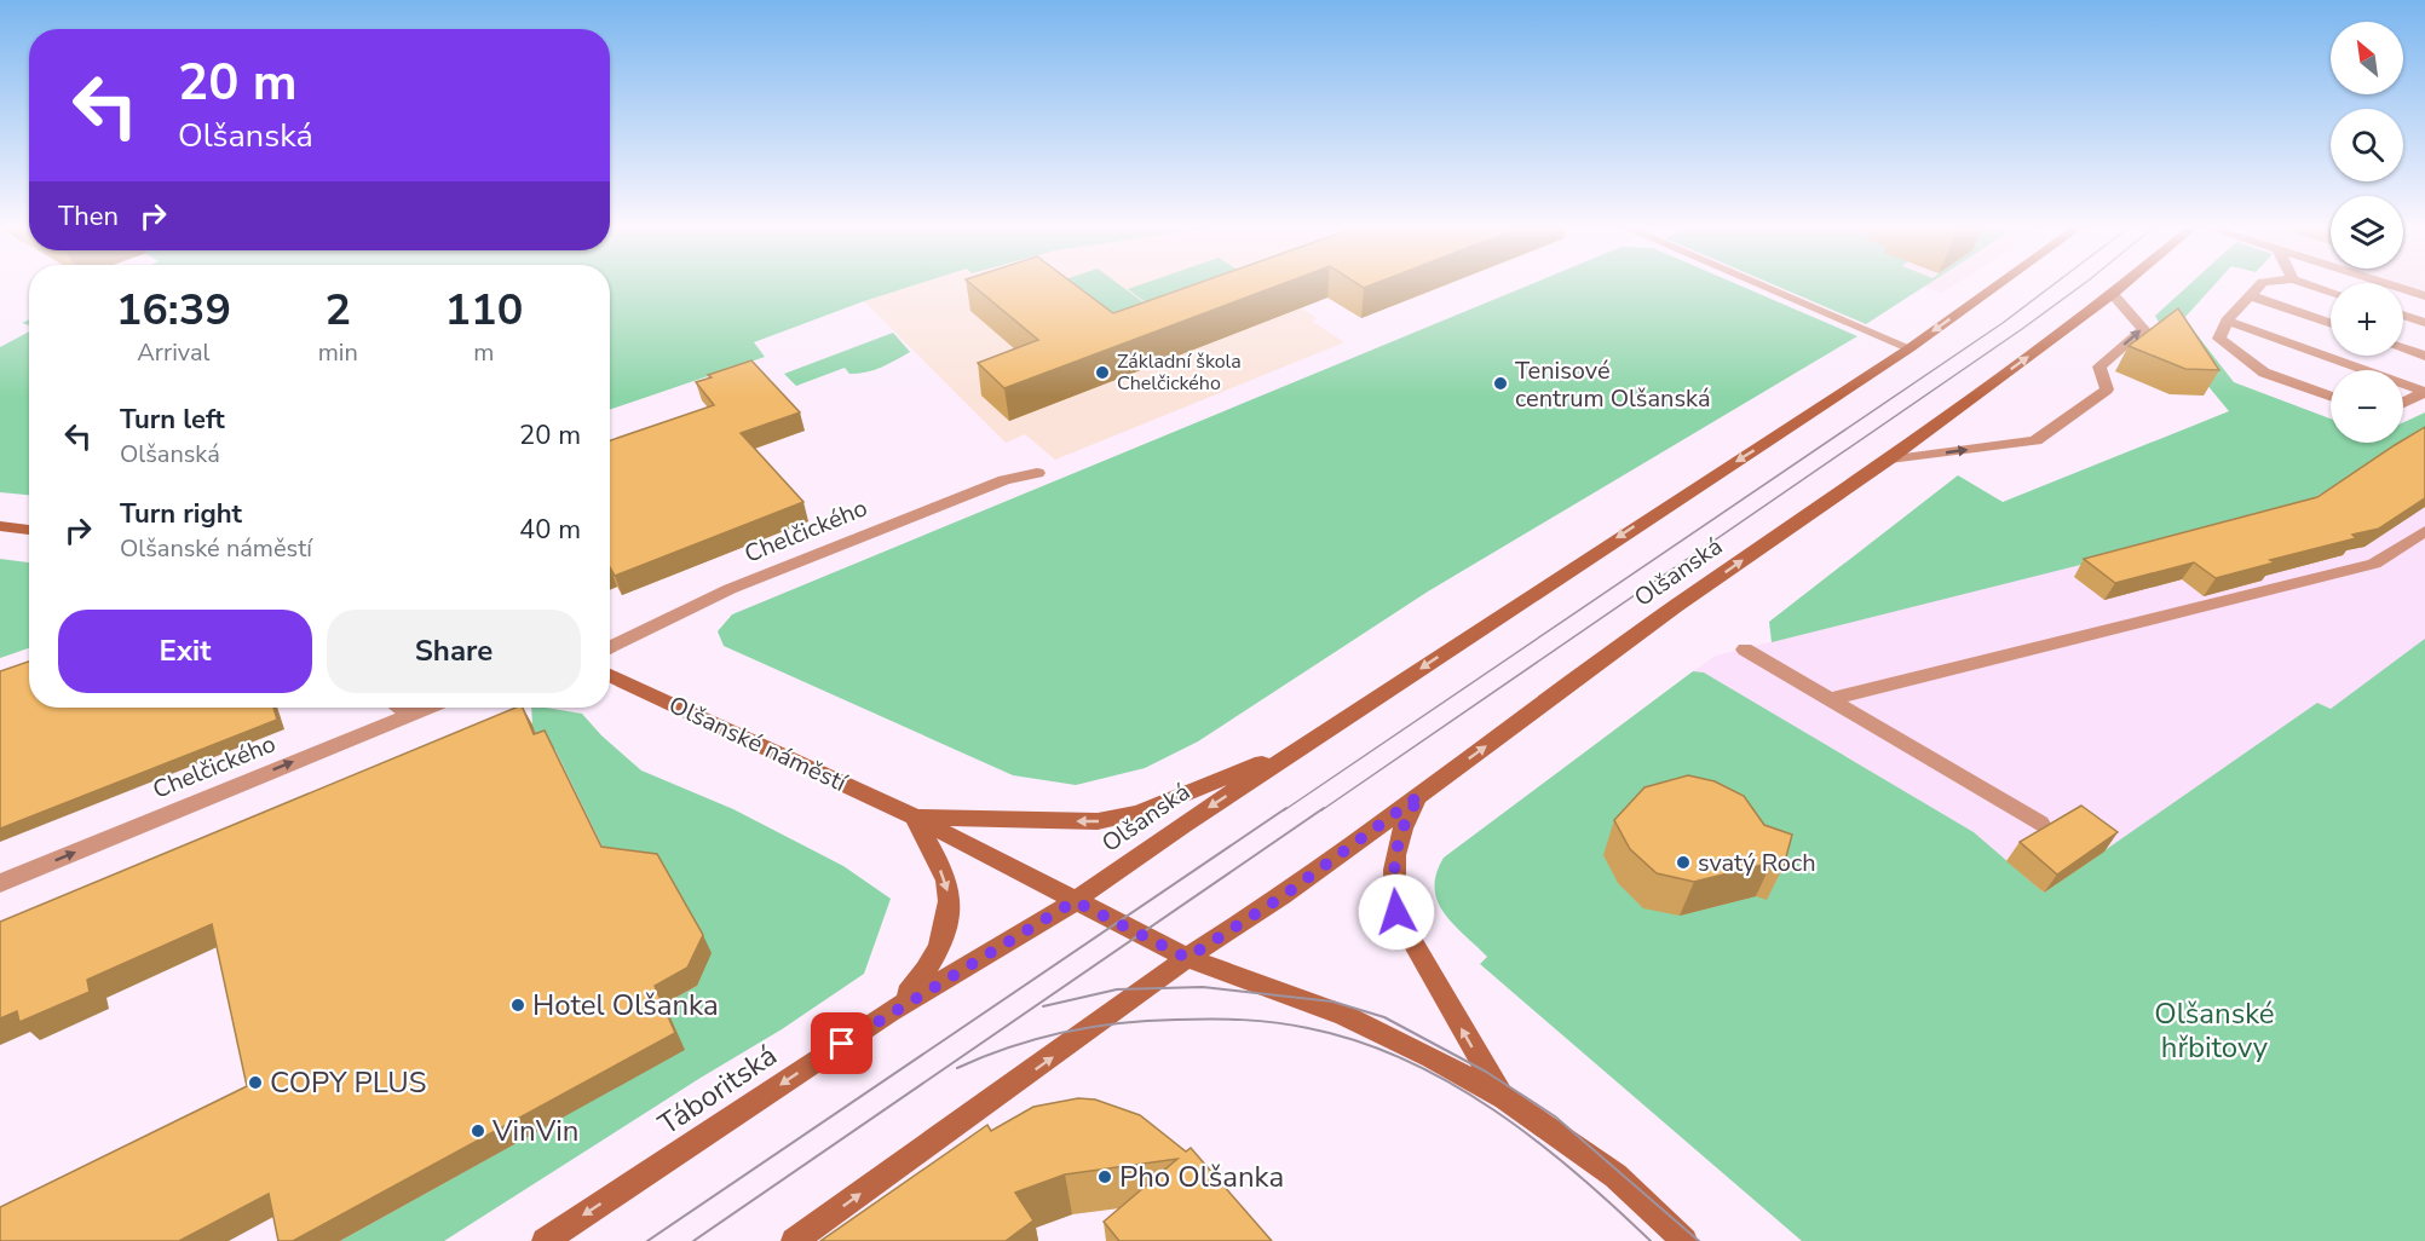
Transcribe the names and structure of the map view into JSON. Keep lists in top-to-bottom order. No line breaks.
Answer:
{"streets":{"street":["Chelčického","Olšanská","Olšanské náměstí","Táboritská"]},"crossings":[["Olšanská","Olšanské náměstí"],["Olšanská","Táboritská"],["Olšanské náměstí","Táboritská"]],"one_way":["Chelčického"],"parks":["Olšanské hřbitovy"],"places":["Základní škola Chelčického","Tenisové centrum Olšanská","svatý Roch","Hotel Olšanka","COPY PLUS","VinVin","Pho Olšanka"],"north":"top left","page":{"map_buttons":["+","−"],"turn":["20 m","Olšanská"],"then":"Then","eta":["16:39","Arrival","2","min","110","m"],"list":[{"name":"Turn left","note":"Olšanská","value":"20 m"},{"name":"Turn right","note":"Olšanské náměstí","value":"40 m"}],"buttons":["Exit","Share"]}}
